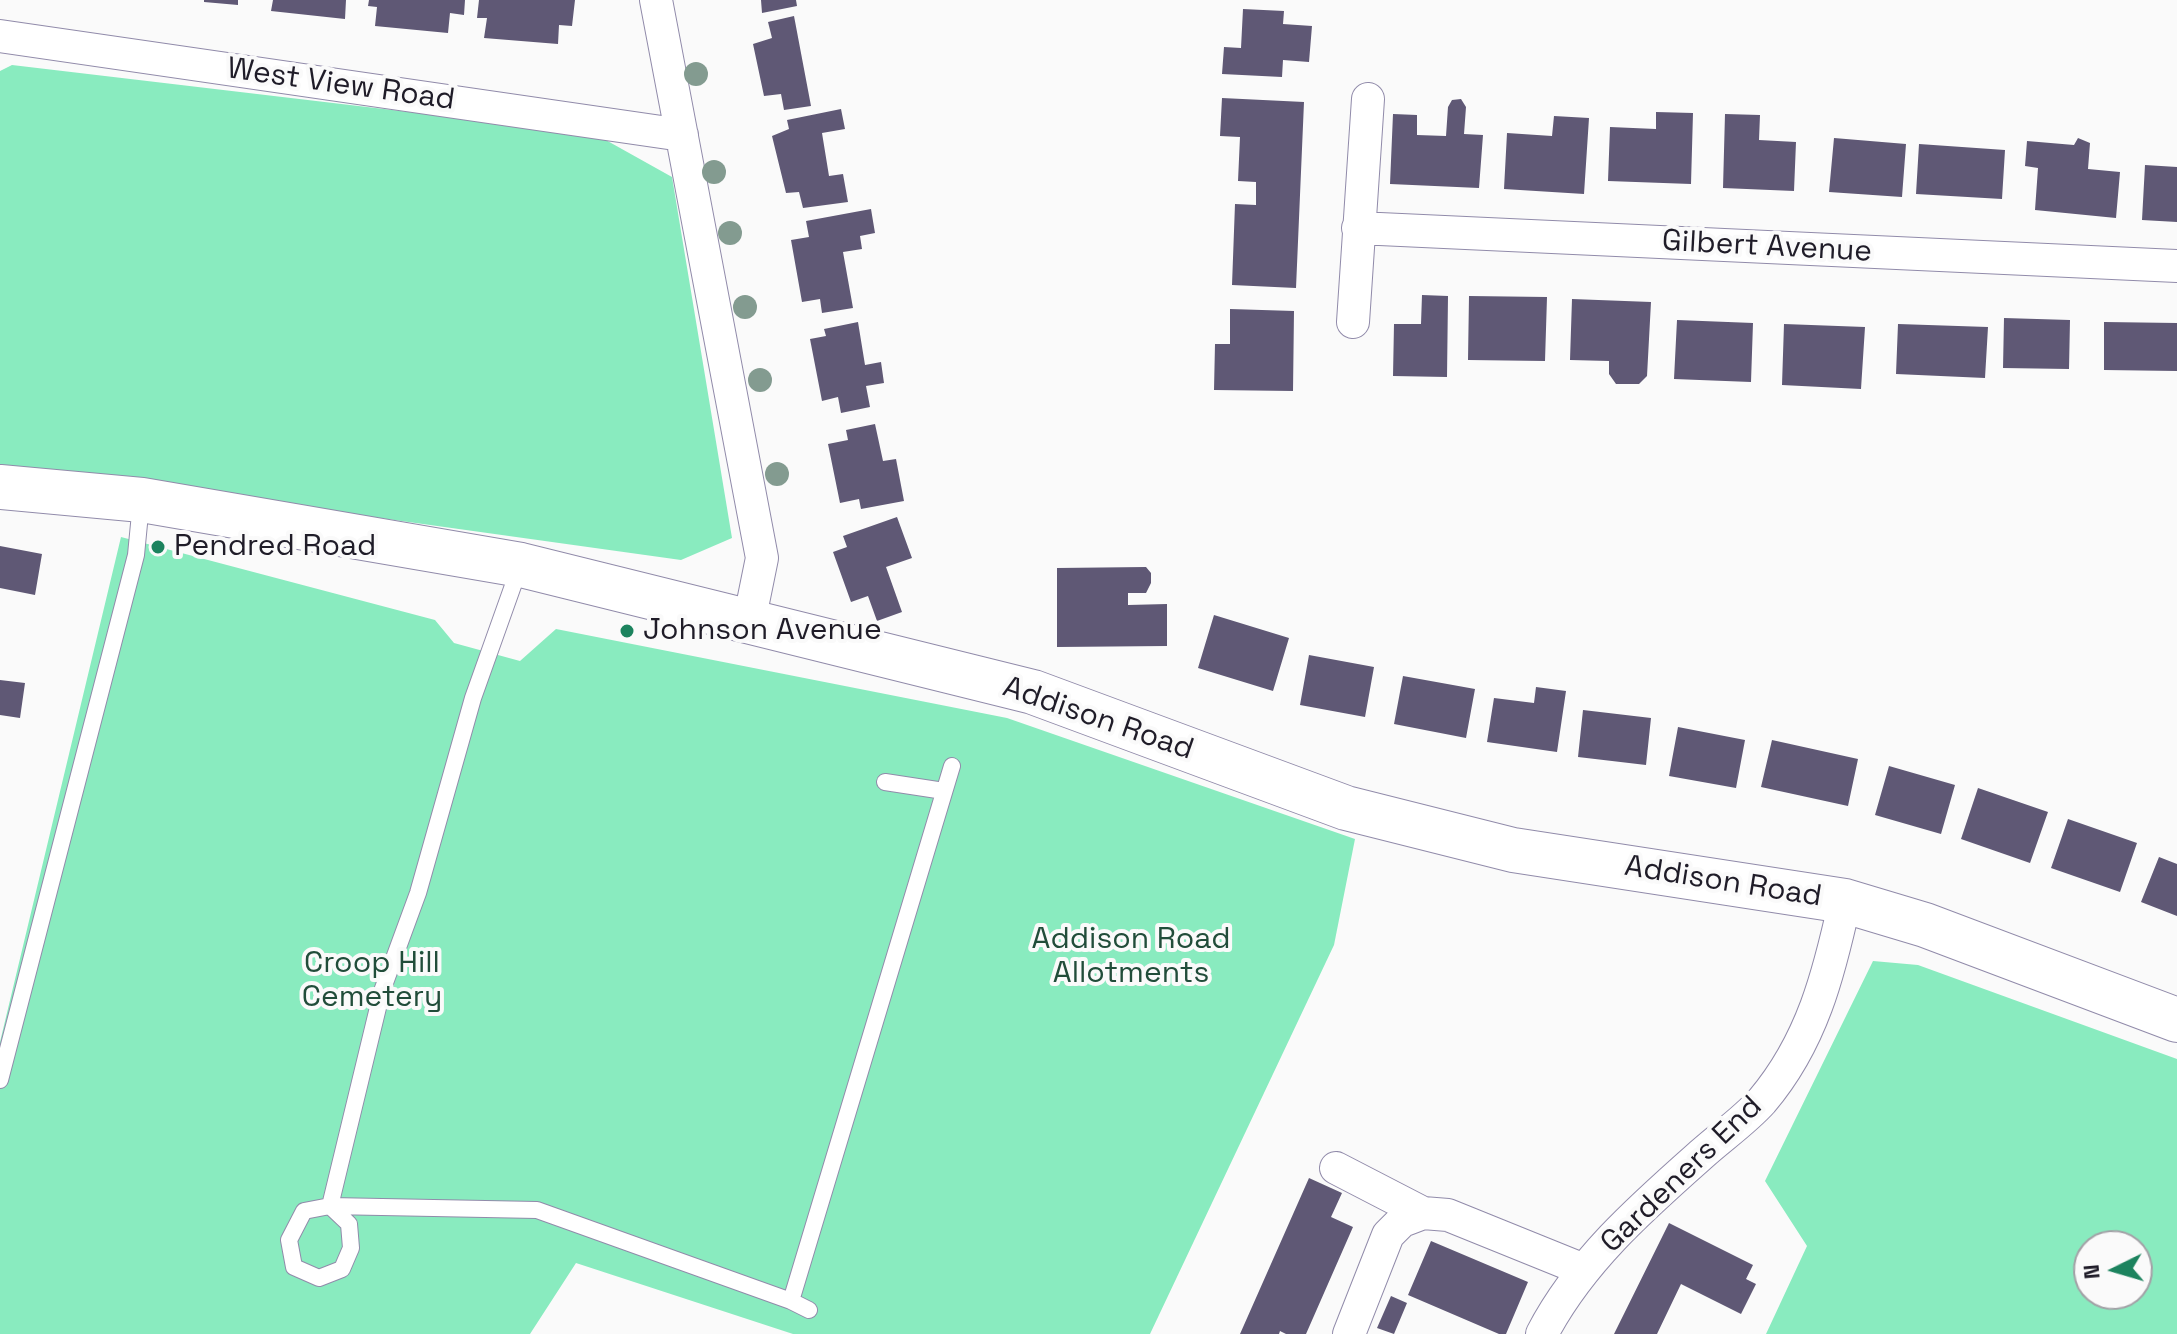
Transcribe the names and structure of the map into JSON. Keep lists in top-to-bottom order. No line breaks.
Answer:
{"streets":{"street":["West View Road","Gilbert Avenue","Addison Road","Gardeners End"]},"crossings":[["Addison Road","Gardeners End"]],"parks":["Addison Road Allotments","Croop Hill Cemetery"],"places":["Pendred Road","Johnson Avenue"],"north":"left"}
